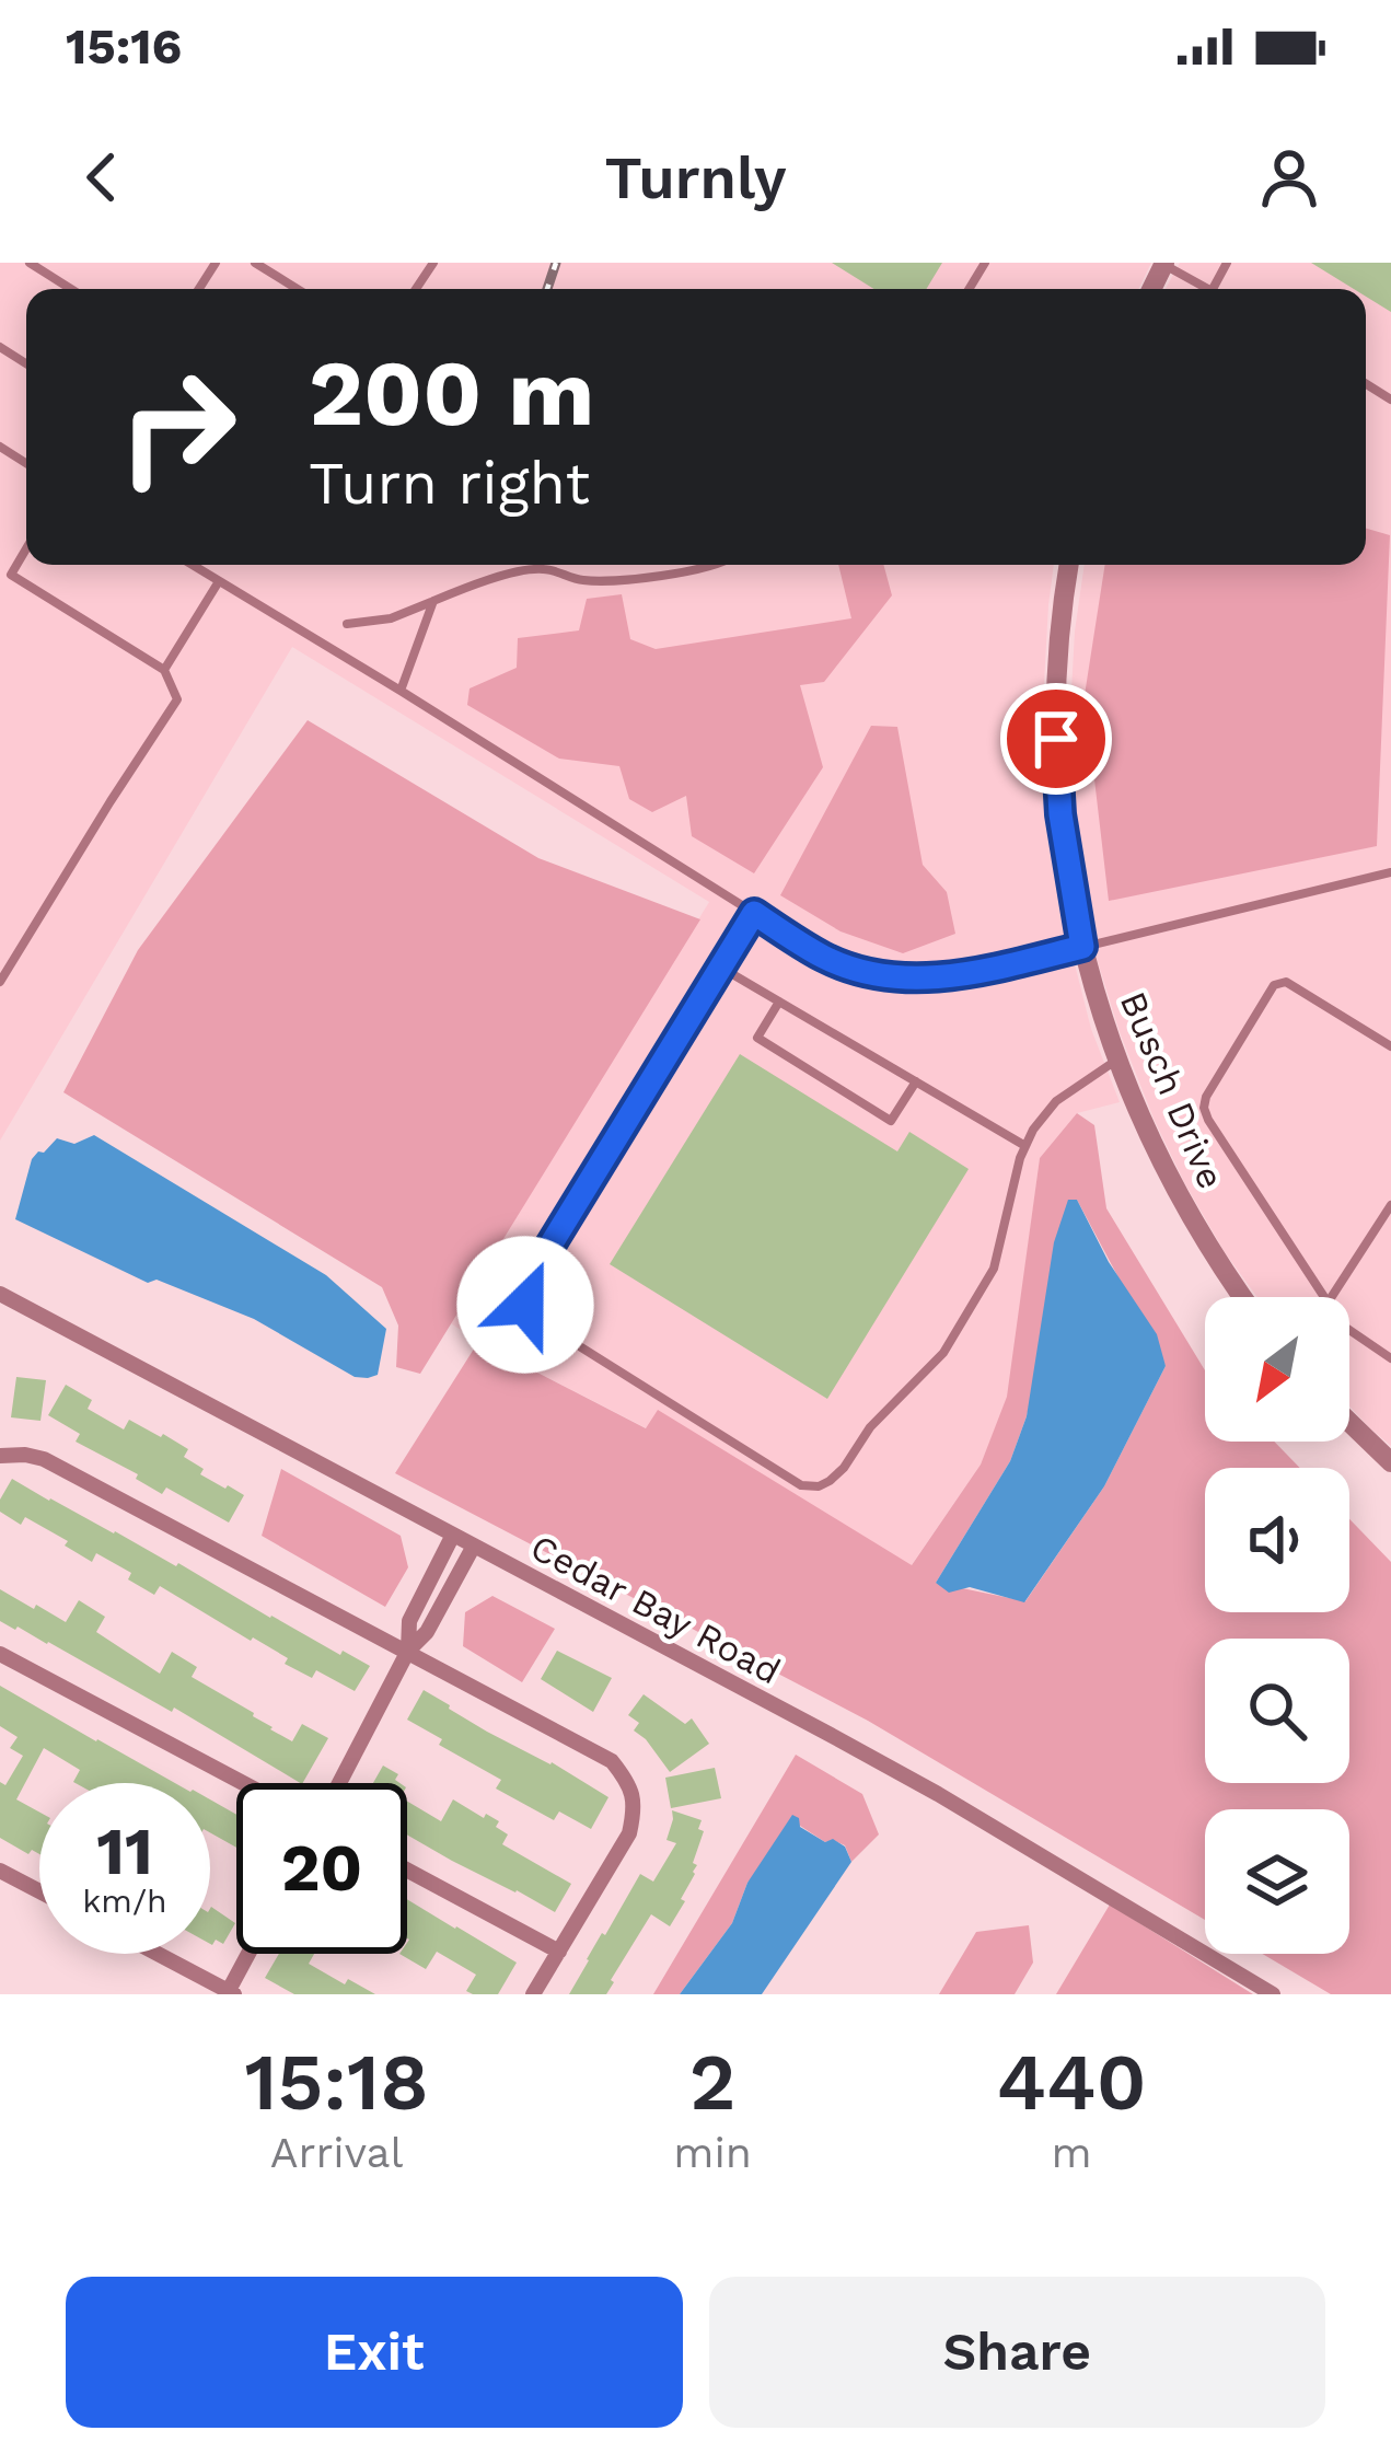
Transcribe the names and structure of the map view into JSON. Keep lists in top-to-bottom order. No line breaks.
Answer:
{"streets":{"street":["Busch Drive","Cedar Bay Road"]},"north":"bottom left","page":{"status":"15:16","header":"Turnly","turn":["200 m","Turn right"],"speed":"11 km/h","limit":"20","eta":["15:18","Arrival","2","min","440","m"],"buttons":["Exit","Share"]}}
